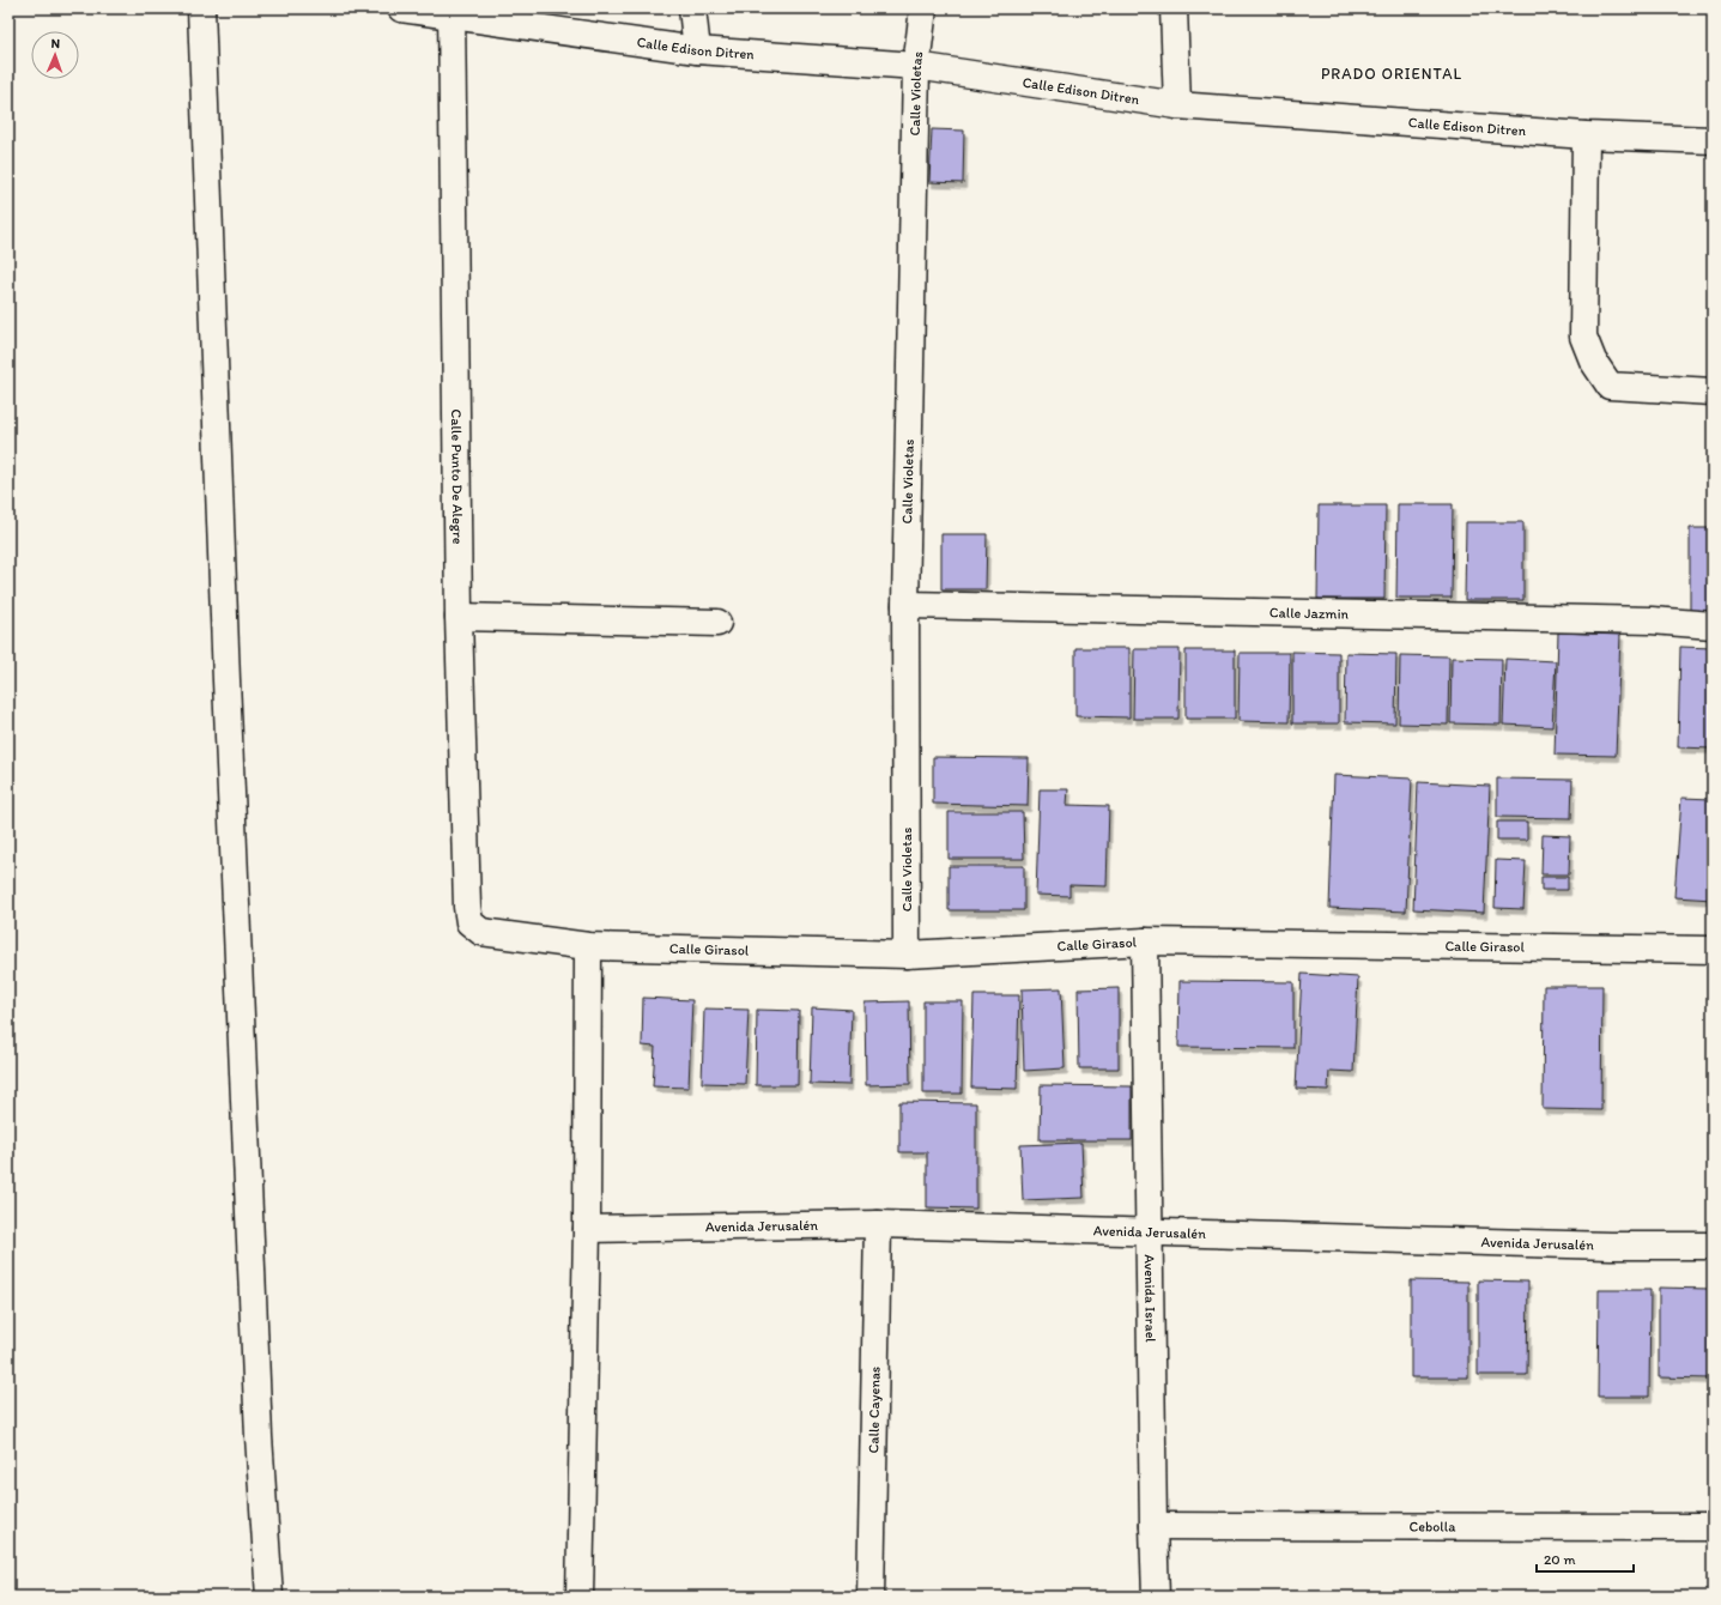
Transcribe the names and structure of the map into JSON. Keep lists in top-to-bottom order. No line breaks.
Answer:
{"streets":{"street":["Calle Edison Ditren","Calle Violetas","Calle Punto De Alegre","Calle Jazmin","Calle Girasol","Avenida Jerusalén","Avenida Israel","Calle Cayenas","Cebolla"]},"crossings":[["Calle Edison Ditren","Calle Violetas"],["Calle Edison Ditren","Calle Punto De Alegre"],["Calle Violetas","Calle Jazmin"],["Calle Violetas","Calle Girasol"],["Calle Punto De Alegre","Calle Girasol"],["Calle Girasol","Avenida Israel"],["Avenida Jerusalén","Avenida Israel"],["Avenida Jerusalén","Calle Cayenas"],["Avenida Israel","Cebolla"]],"districts":["PRADO ORIENTAL"],"scale_bar":"20 m","north":"top"}
